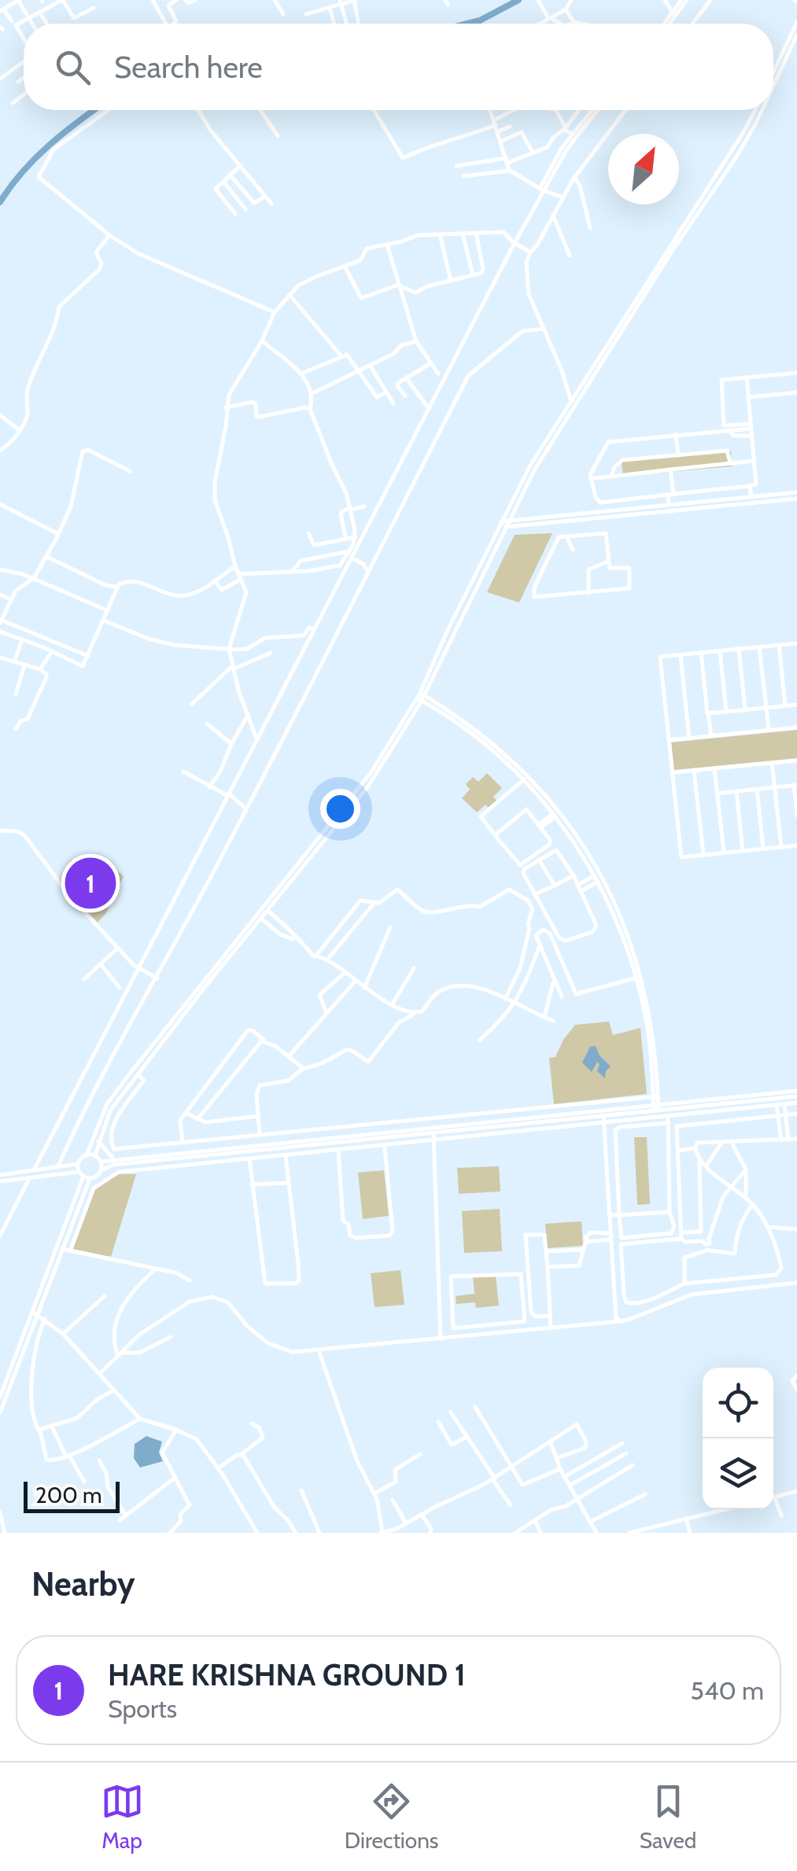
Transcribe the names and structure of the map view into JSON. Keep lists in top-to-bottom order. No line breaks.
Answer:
{"scale_bar":"200 m","north":"top right","page":{"search":"Search here","pins":"1","scale":"200 m","heading":"Nearby","list":[{"mark":"1","name":"HARE KRISHNA GROUND 1","note":"Sports","value":"540 m"}],"nav":["Map","Directions","Saved"]}}
